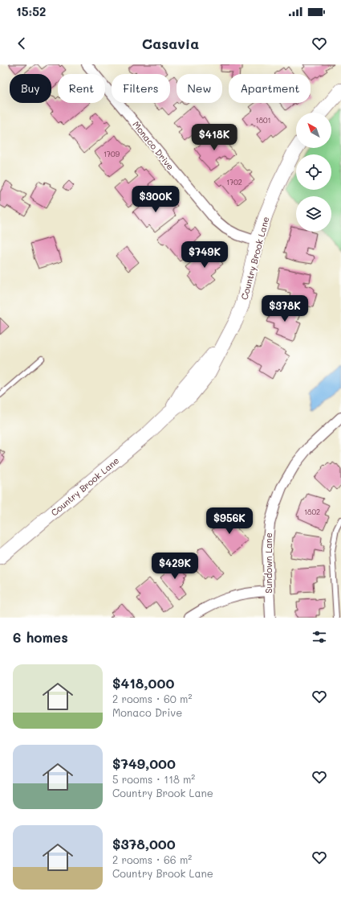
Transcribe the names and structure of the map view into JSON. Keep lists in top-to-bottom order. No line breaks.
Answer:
{"streets":{"street":["Monaco Drive","Country Brook Lane","Sundown Lane"]},"crossings":[["Monaco Drive","Country Brook Lane"]],"house_numbers":["1801","1709","1702","1802"],"north":"top left","page":{"status":"15:52","header":"Casavia","chip":["Buy","Rent","Filters","New","Apartment"],"price":["$418K","$300K","$749K","$378K","$956K","$429K"],"heading":"6 homes","list":[{"name":"$418,000","note":"2 rooms · 60 m² · Monaco Drive"},{"name":"$749,000","note":"5 rooms · 118 m² · Country Brook Lane"},{"name":"$378,000","note":"2 rooms · 66 m² · Country Brook Lane"}]}}
